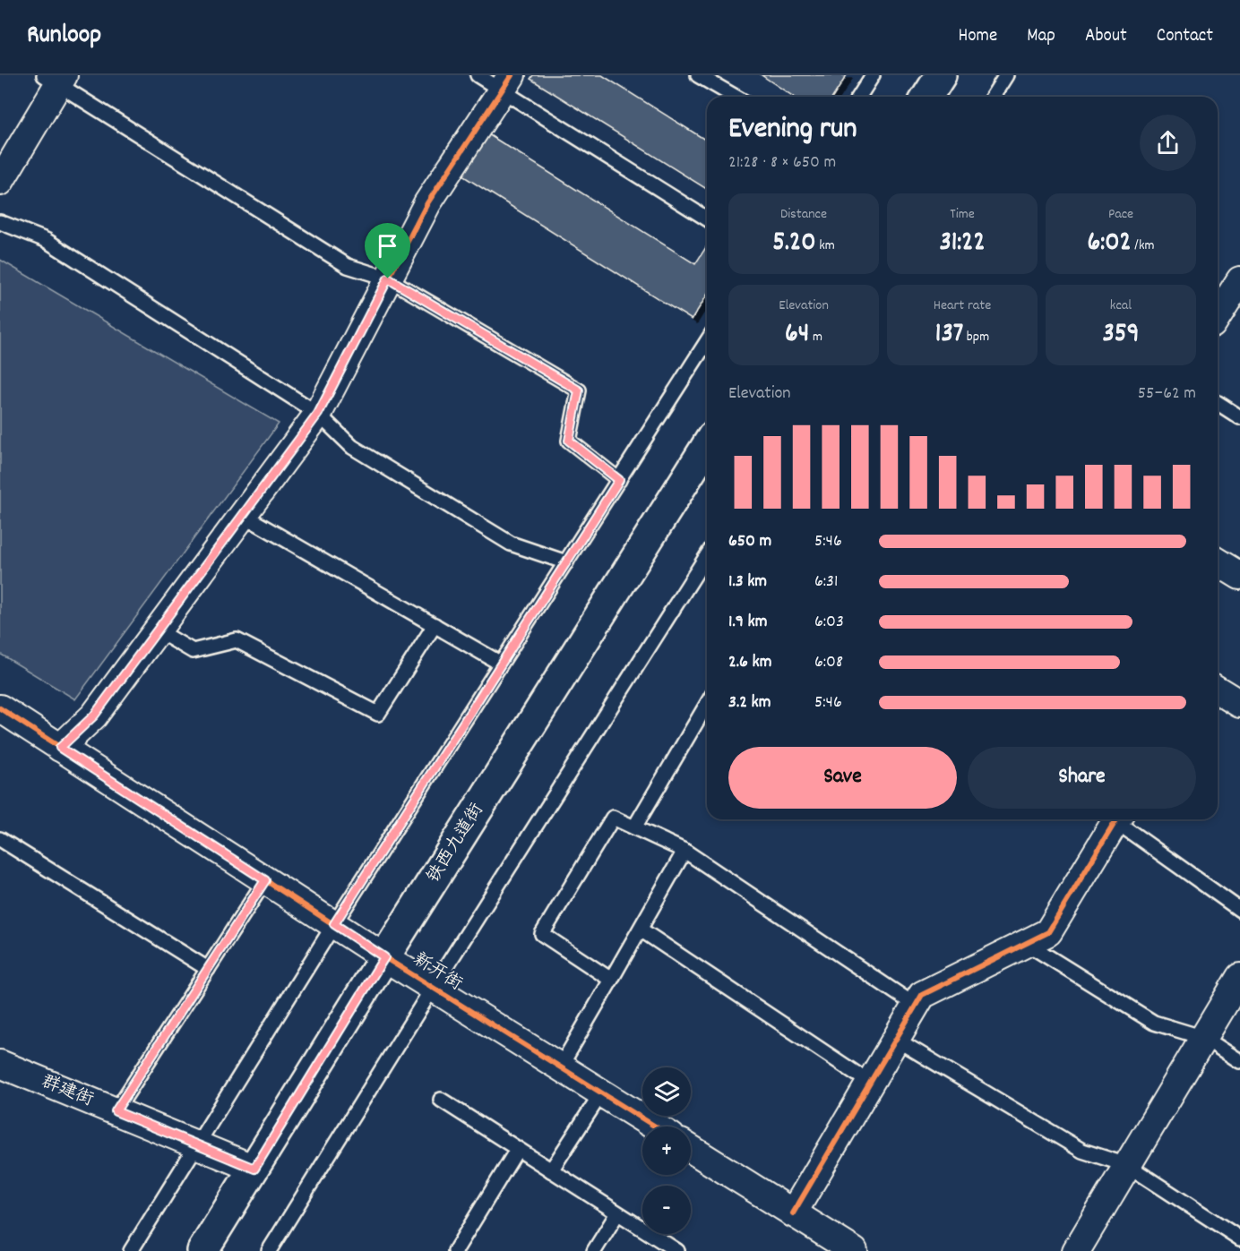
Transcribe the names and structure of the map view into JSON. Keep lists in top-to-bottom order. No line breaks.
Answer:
{"streets":{"main road":["铁西九道街"],"street":["新开街","群建街"]},"crossings":[["铁西九道街","新开街"],["铁西九道街","群建街"]],"page":{"header":"Runloop","nav":["Home","Map","About","Contact"],"heading":["Evening run","21:28 · 8 × 650 m"],"stats":[["Distance","5.20 km"],["Time","31:22"],["Pace","6:02 /km"],["Elevation","64 m"],["Heart rate","137 bpm"],["kcal","359"]],"chart":["Elevation","55–62 m"],"list":[{"name":"650 m","note":"5:46"},{"name":"1.3 km","note":"6:31"},{"name":"1.9 km","note":"6:03"},{"name":"2.6 km","note":"6:08"},{"name":"3.2 km","note":"5:46"}],"buttons":["Save","Share"],"map_buttons":["+","−"]}}
